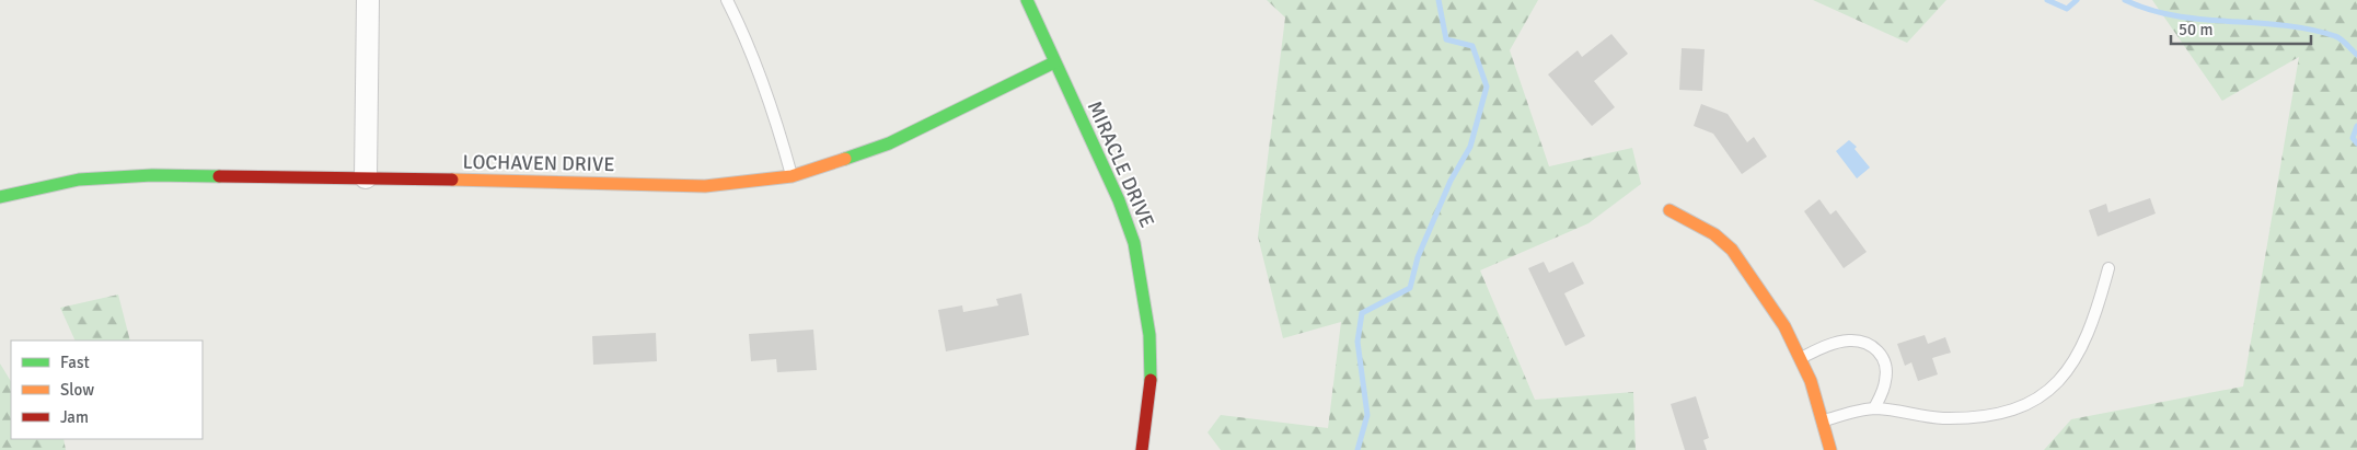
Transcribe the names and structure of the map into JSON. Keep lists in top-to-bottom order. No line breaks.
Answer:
{"streets":{"street":["LOCHAVEN DRIVE","MIRACLE DRIVE"]},"crossings":[["LOCHAVEN DRIVE","MIRACLE DRIVE"]],"legend":["Fast","Slow","Jam"],"scale_bar":"50 m"}
